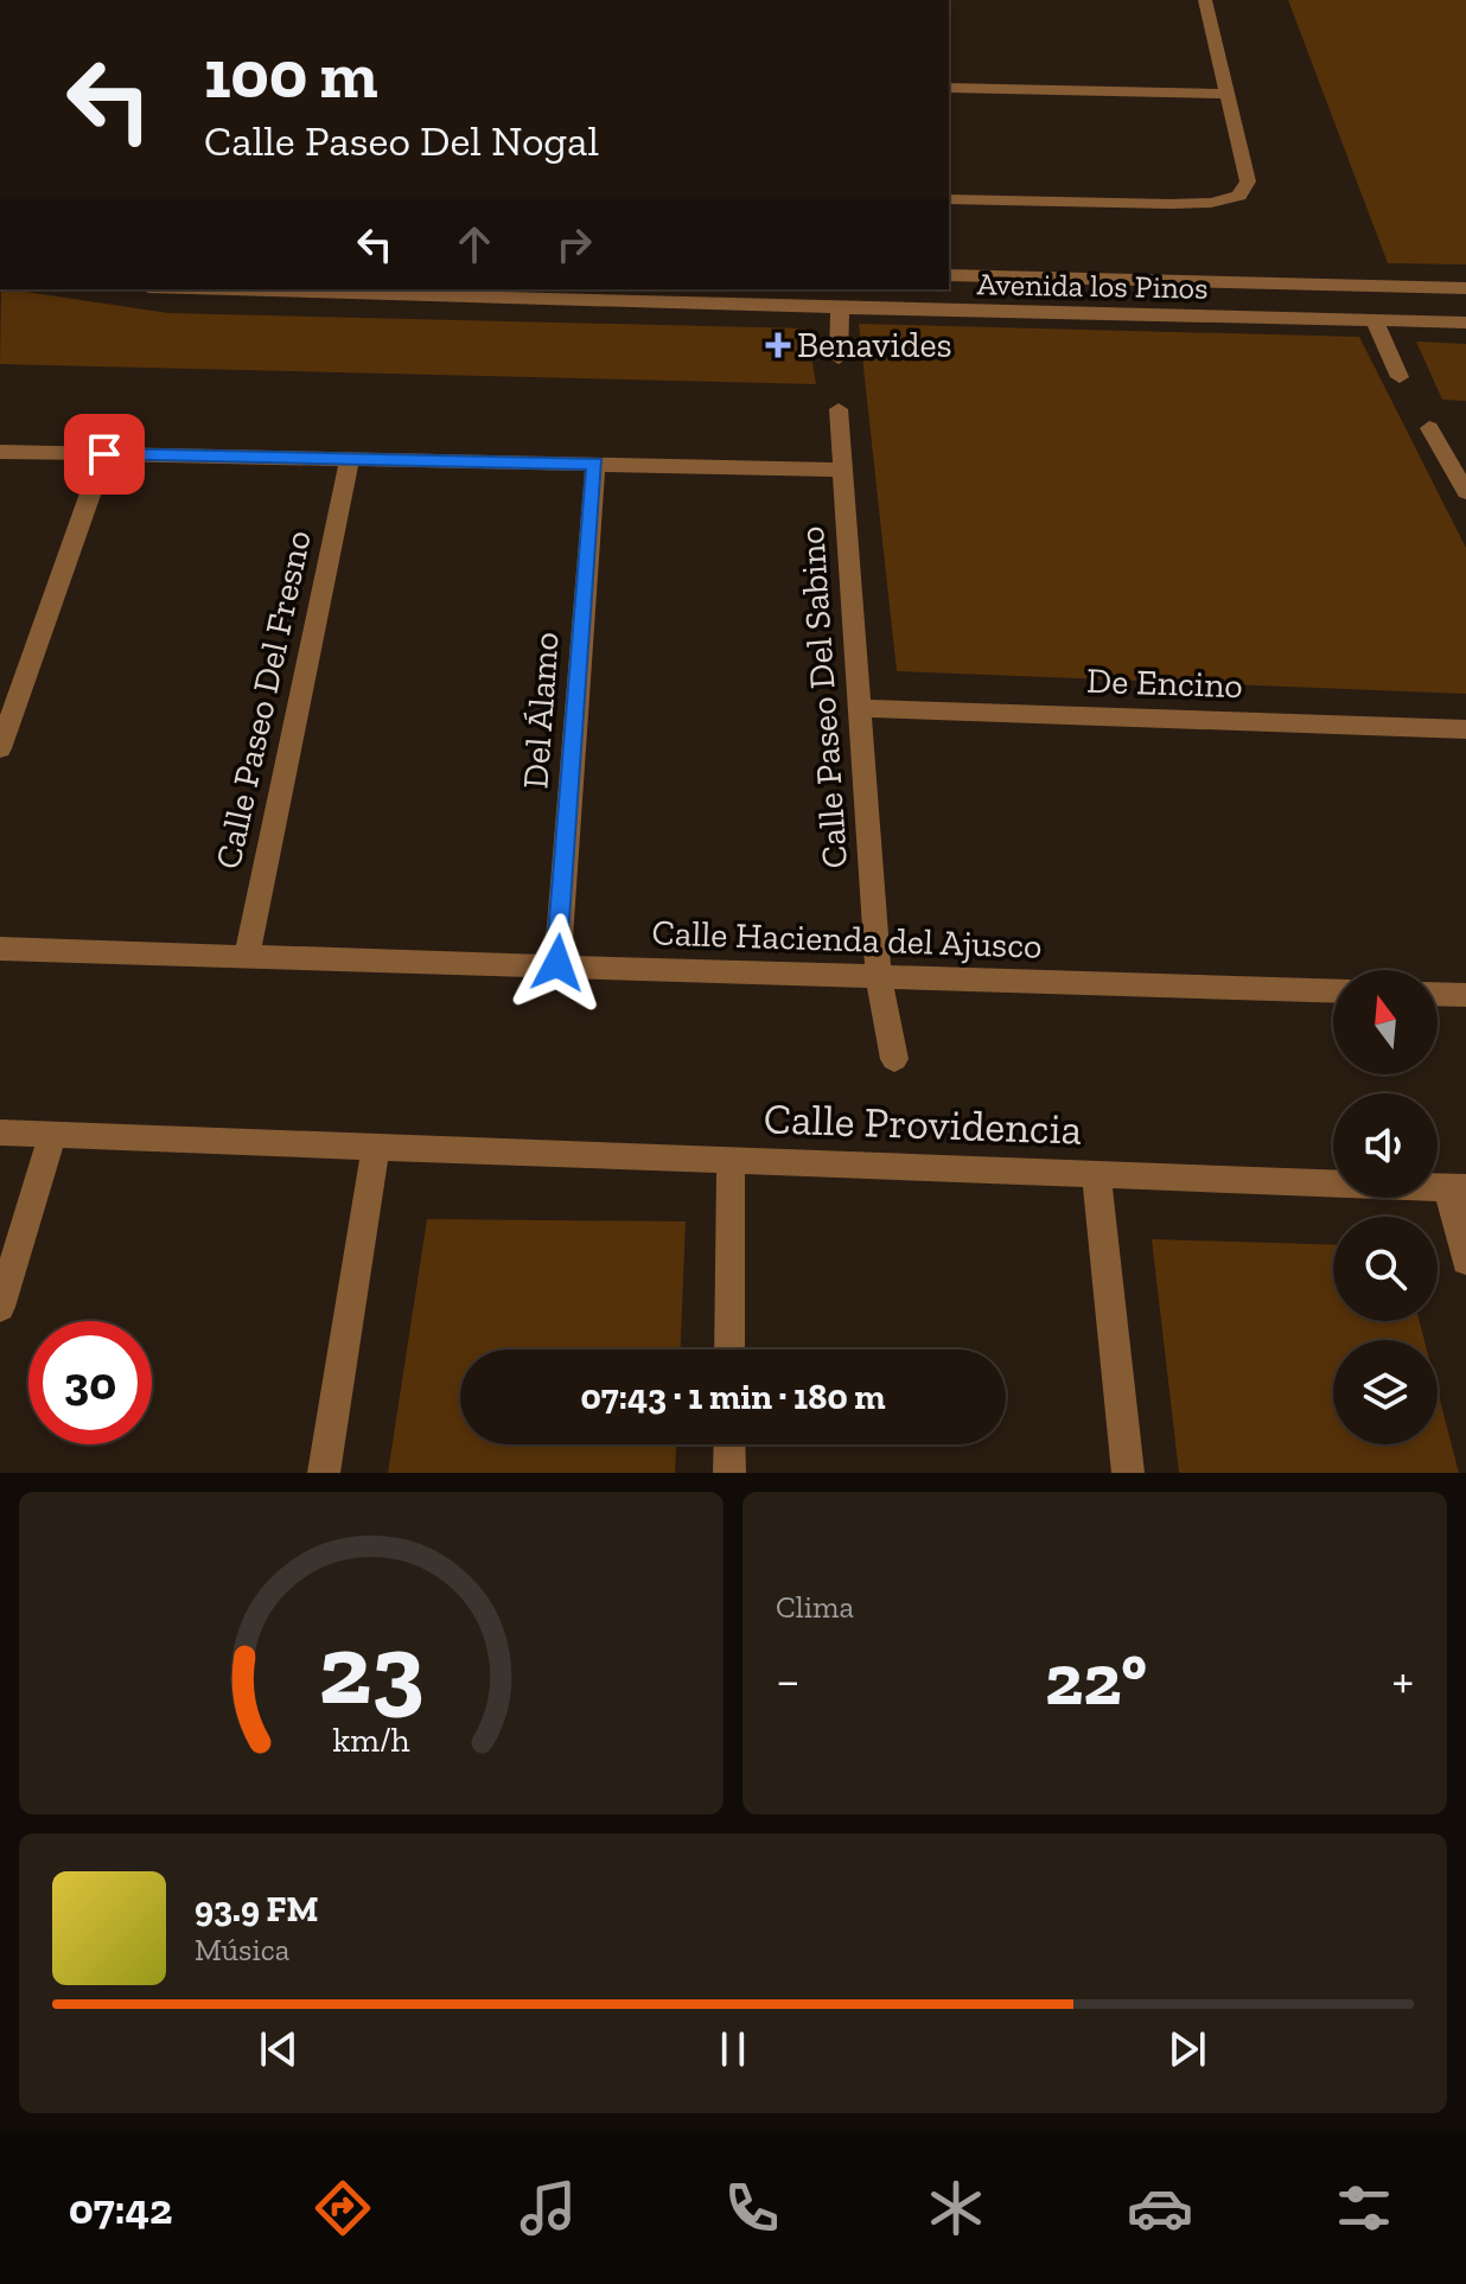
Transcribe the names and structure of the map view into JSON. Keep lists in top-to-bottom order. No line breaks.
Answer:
{"streets":{"street":["Avenida los Pinos","De Encino","Calle Paseo Del Sabino","Calle Paseo Del Fresno","Del Álamo","Calle Hacienda del Ajusco","Calle Providencia"]},"crossings":[["De Encino","Calle Paseo Del Sabino"],["Calle Paseo Del Sabino","Calle Hacienda del Ajusco"],["Calle Paseo Del Fresno","Calle Hacienda del Ajusco"],["Del Álamo","Calle Hacienda del Ajusco"]],"places":{"health":["Benavides"]},"north":"top","page":{"turn":["100 m","Calle Paseo Del Nogal"],"limit":"30","trip":"07:43 · 1 min · 180 m","tile":"Clima","heat":["−","22°","+"],"song":["93.9 FM","Música"],"tabs":"07:42","gauge":["23","km/h"]}}
